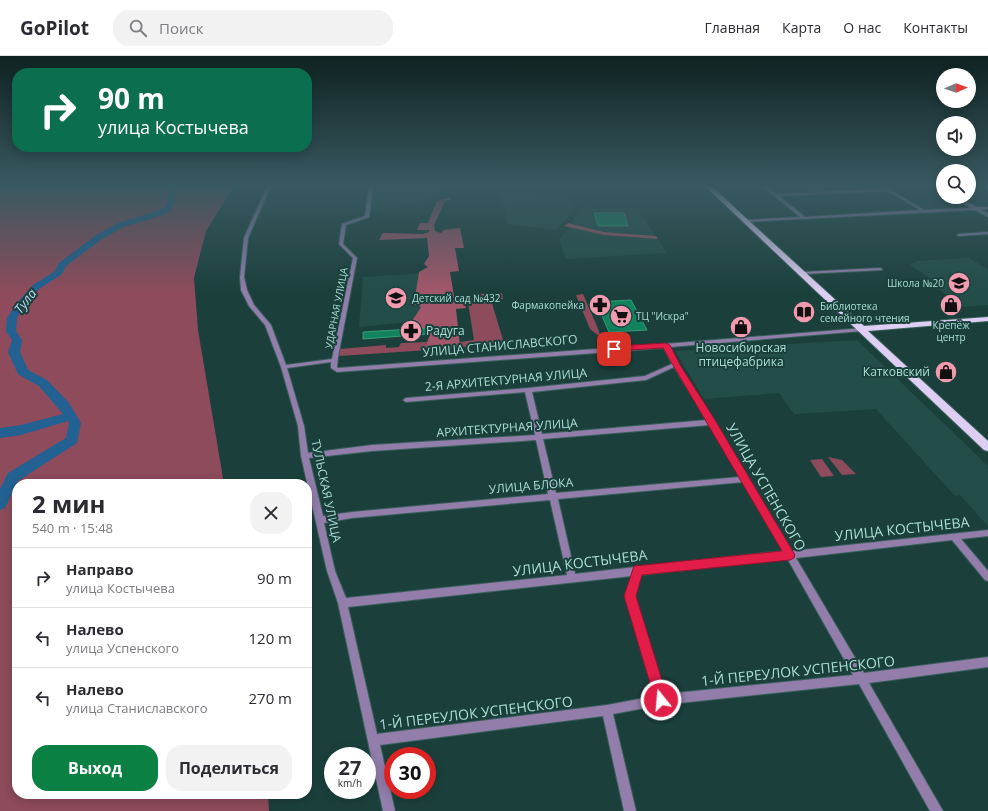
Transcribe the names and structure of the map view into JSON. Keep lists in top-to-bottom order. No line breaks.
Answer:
{"streets":{"main road":["УЛИЦА СТАНИСЛАВСКОГО"],"street":["УДАРНАЯ УЛИЦА","2-Я АРХИТЕКТУРНАЯ УЛИЦА","АРХИТЕКТУРНАЯ УЛИЦА","УЛИЦА БЛОКА","УЛИЦА УСПЕНСКОГО","ТУЛЬСКАЯ УЛИЦА","УЛИЦА КОСТЫЧЕВА","1-Й ПЕРЕУЛОК УСПЕНСКОГО"]},"crossings":[["УДАРНАЯ УЛИЦА","УЛИЦА СТАНИСЛАВСКОГО"],["УЛИЦА СТАНИСЛАВСКОГО","УЛИЦА УСПЕНСКОГО"],["2-Я АРХИТЕКТУРНАЯ УЛИЦА","УЛИЦА УСПЕНСКОГО"],["АРХИТЕКТУРНАЯ УЛИЦА","УЛИЦА УСПЕНСКОГО"],["АРХИТЕКТУРНАЯ УЛИЦА","ТУЛЬСКАЯ УЛИЦА"],["УЛИЦА БЛОКА","УЛИЦА УСПЕНСКОГО"],["УЛИЦА БЛОКА","ТУЛЬСКАЯ УЛИЦА"],["УЛИЦА УСПЕНСКОГО","УЛИЦА КОСТЫЧЕВА"],["УЛИЦА УСПЕНСКОГО","1-Й ПЕРЕУЛОК УСПЕНСКОГО"],["ТУЛЬСКАЯ УЛИЦА","УЛИЦА КОСТЫЧЕВА"],["ТУЛЬСКАЯ УЛИЦА","1-Й ПЕРЕУЛОК УСПЕНСКОГО"]],"water":["Тула"],"places":{"school or university":["Школа №20","Детский сад №432"],"pharmacy":["Фармакопейка","Радуга"],"shop":["Крепёж центр","Новосибирская птицефабрика","Катковский"],"library":["Библиотека семейного чтения"],"supermarket":["ТЦ \"Искра\""]},"north":"right","page":{"header":"GoPilot","search":"Поиск","nav":["Главная","Карта","О нас","Контакты"],"turn":["90 m","улица Костычева"],"heading":["2 мин","540 m · 15:48"],"list":[{"name":"Направо","note":"улица Костычева","value":"90 m"},{"name":"Налево","note":"улица Успенского","value":"120 m"},{"name":"Налево","note":"улица Станиславского","value":"270 m"}],"buttons":["Выход","Поделиться"],"speed":"27 km/h","limit":"30"}}
